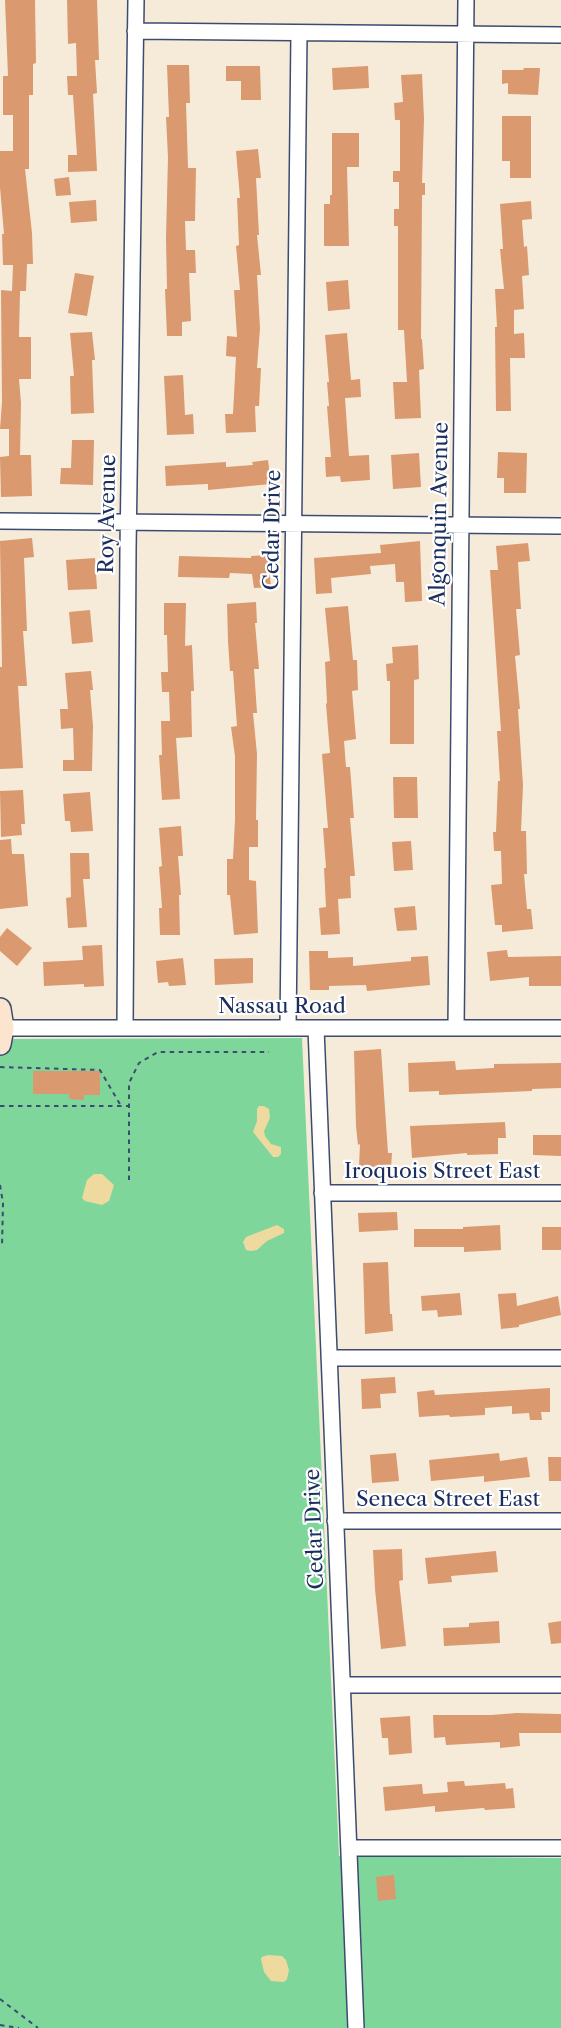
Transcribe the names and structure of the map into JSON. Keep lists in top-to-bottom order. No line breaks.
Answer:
{"streets":{"street":["Roy Avenue","Algonquin Avenue","Cedar Drive","Nassau Road","Iroquois Street East","Seneca Street East"]},"crossings":[["Roy Avenue","Nassau Road"],["Algonquin Avenue","Nassau Road"],["Cedar Drive","Nassau Road"],["Cedar Drive","Iroquois Street East"],["Cedar Drive","Seneca Street East"]]}
